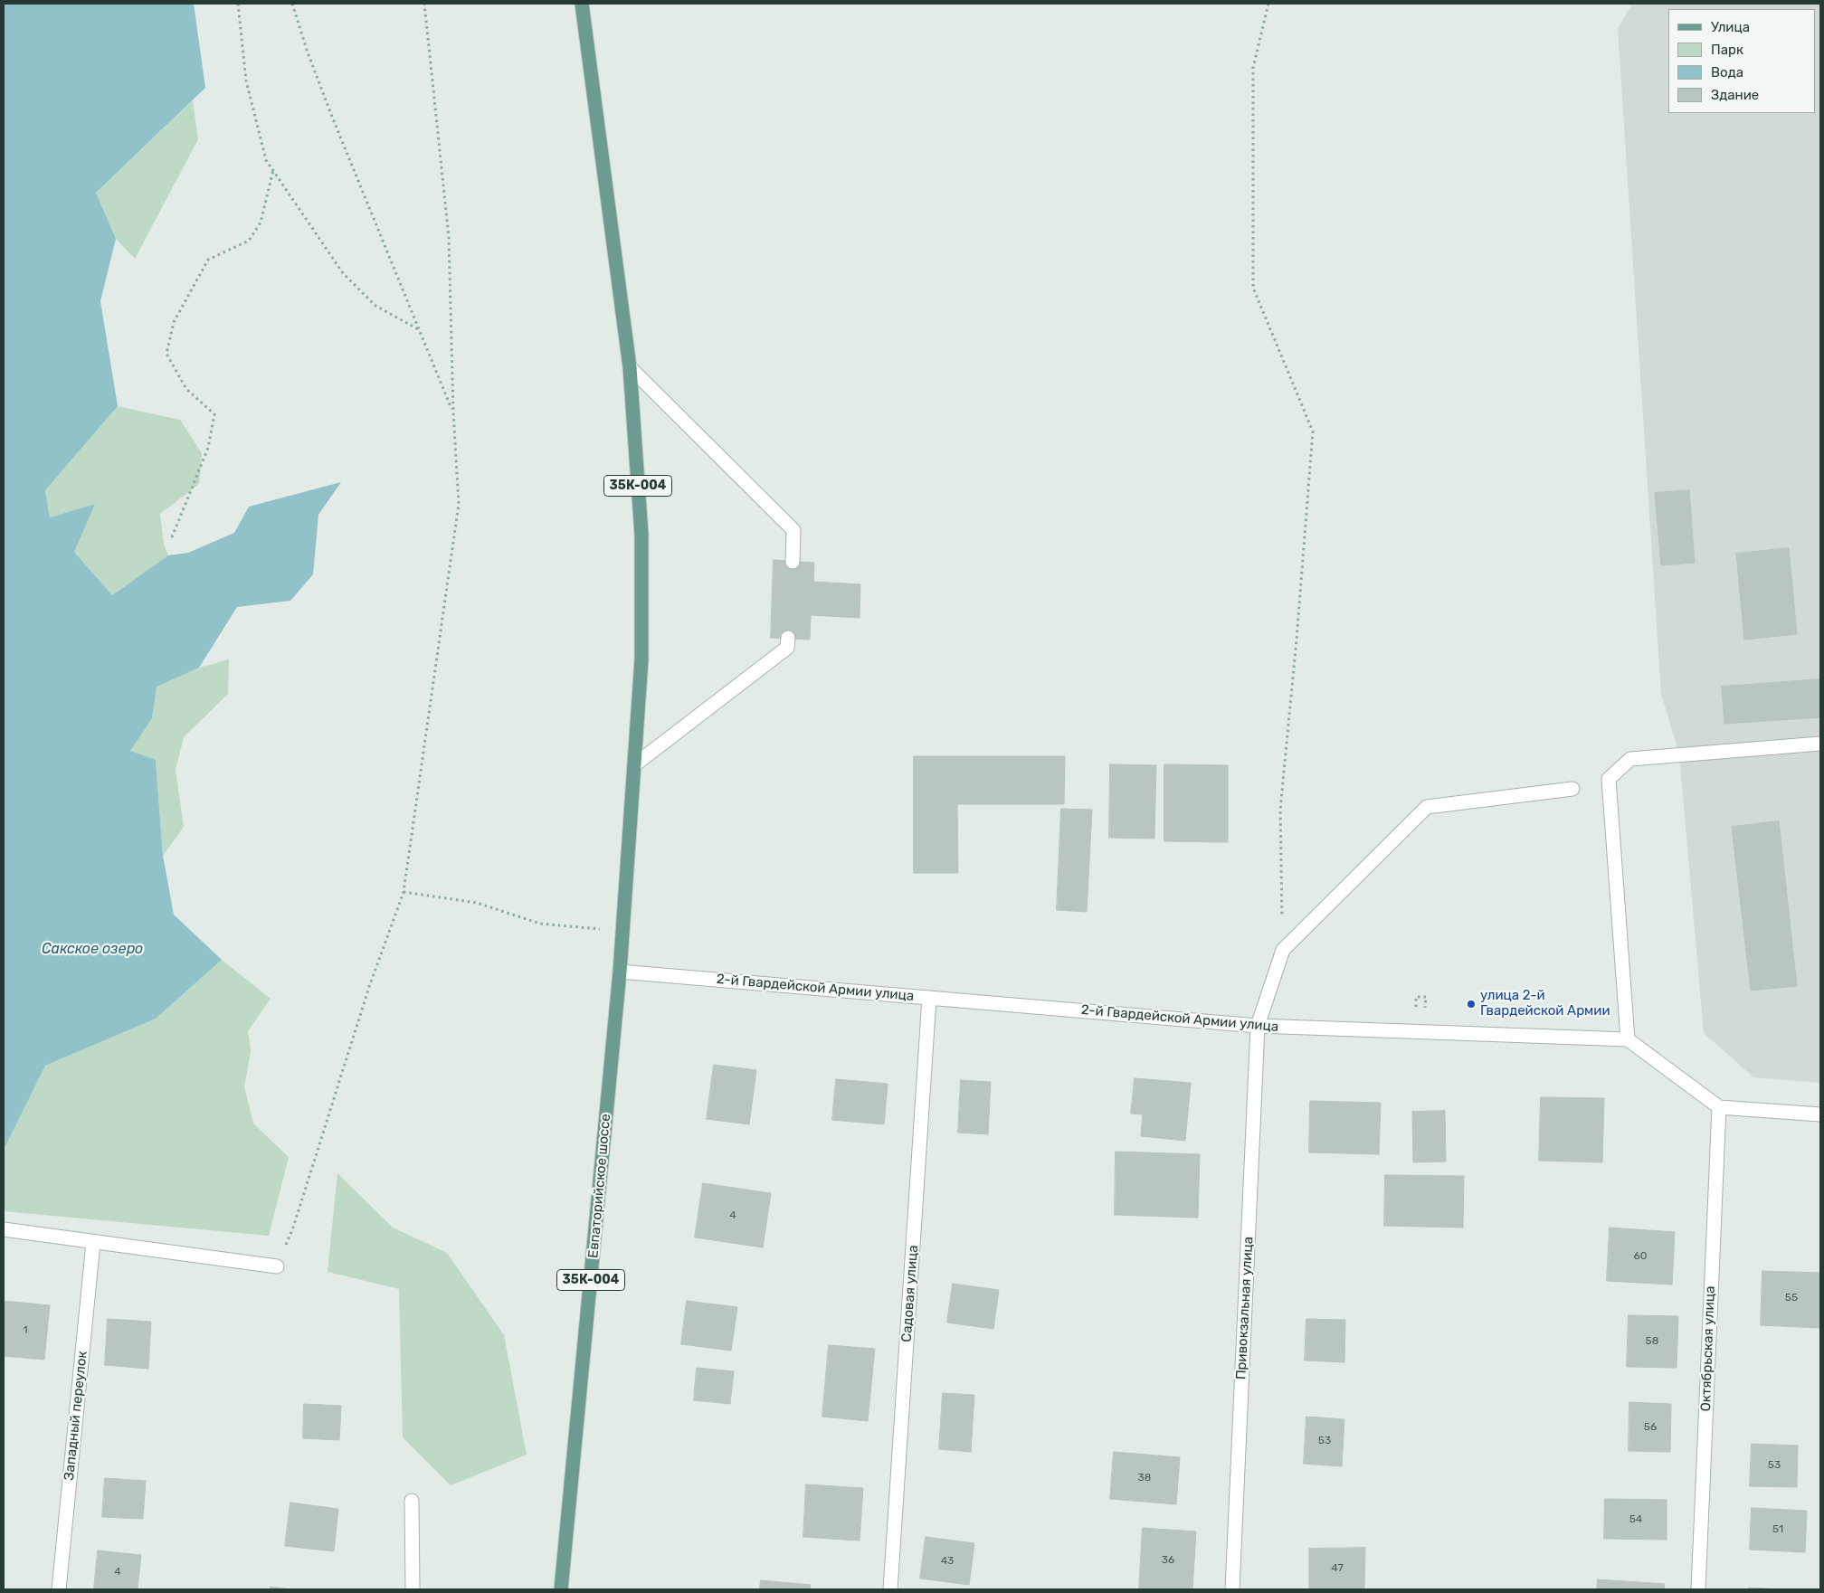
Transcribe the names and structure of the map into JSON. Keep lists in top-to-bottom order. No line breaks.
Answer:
{"streets":{"main road":["35К-004","Евпаторийское шоссе"],"street":["2-й Гвардейской Армии улица","Садовая улица","Привокзальная улица","Октябрьская улица","Западный переулок"]},"crossings":[["35К-004","2-й Гвардейской Армии улица"],["35К-004","Евпаторийское шоссе"],["2-й Гвардейской Армии улица","Евпаторийское шоссе"],["2-й Гвардейской Армии улица","Садовая улица"],["2-й Гвардейской Армии улица","Привокзальная улица"]],"water":["Сакское озеро"],"places":["улица 2-й Гвардейской Армии"],"house_numbers":["4","60","55","1","58","56","53","53","38","54","51","36","43","47","4"],"legend":["Улица","Парк","Вода","Здание"]}
